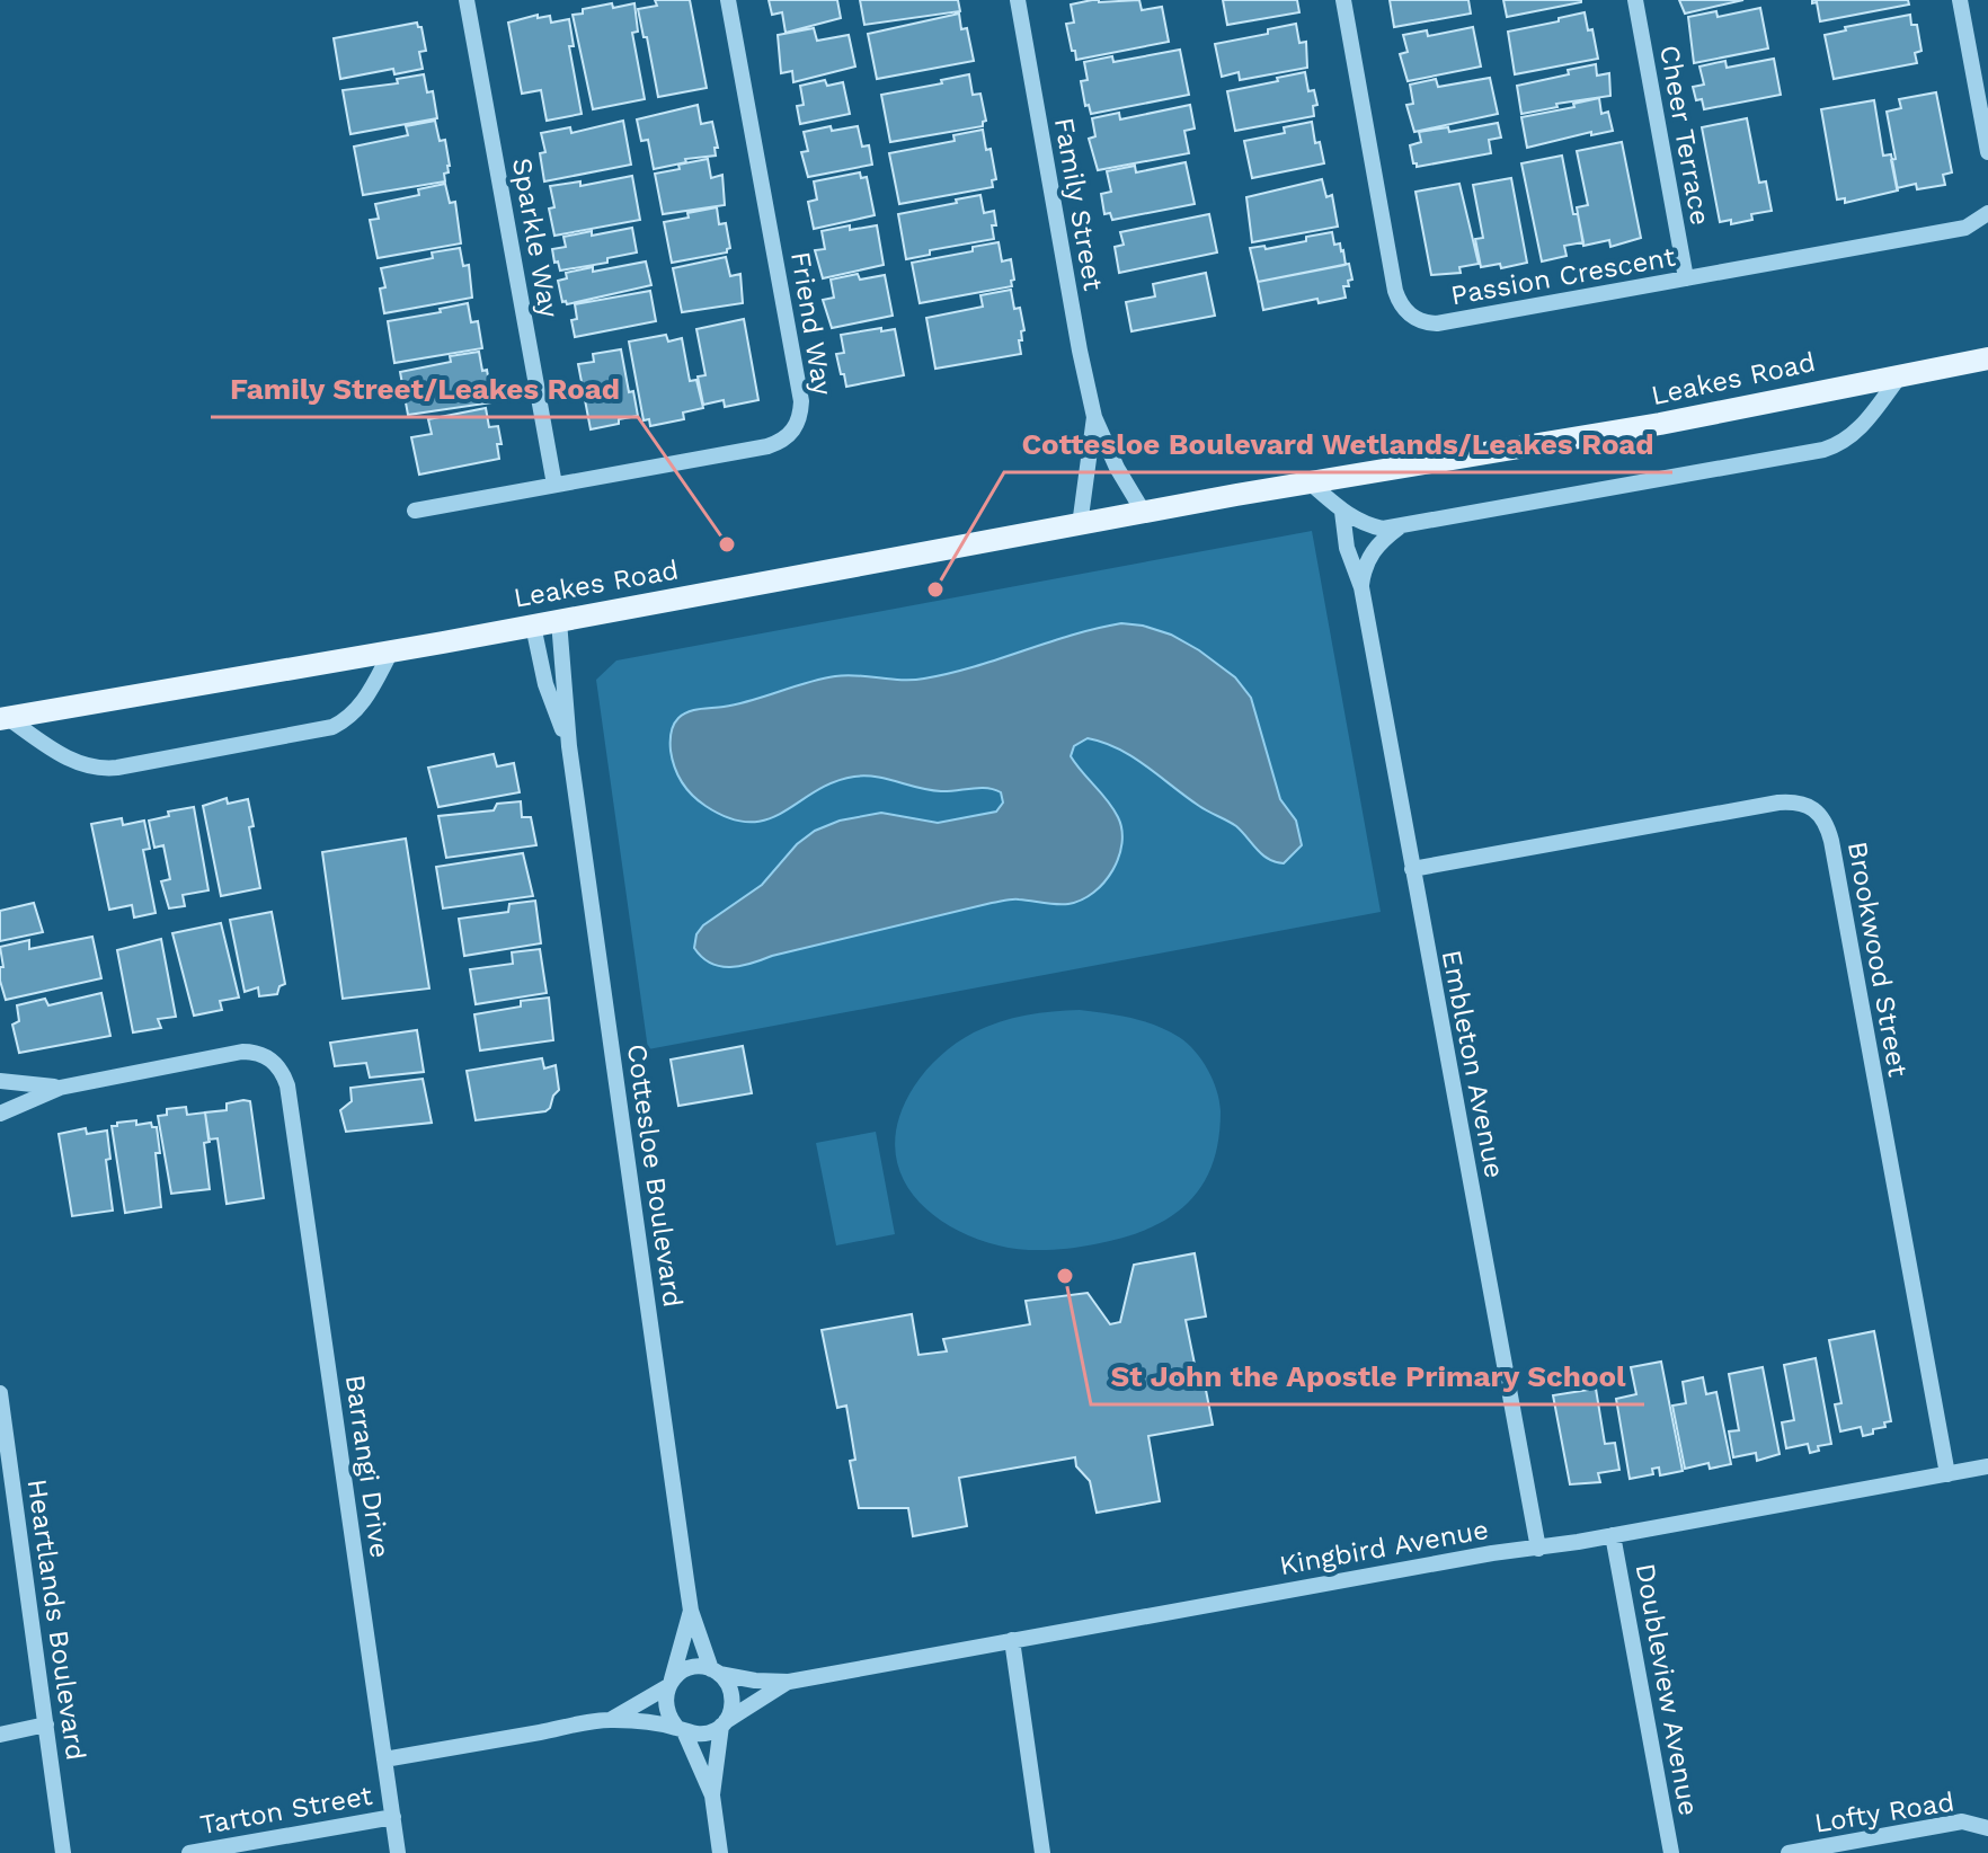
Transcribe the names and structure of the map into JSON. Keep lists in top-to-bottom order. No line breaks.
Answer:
{"streets":{"main road":["Leakes Road"],"street":["Cheer Terrace","Family Street","Sparkle Way","Passion Crescent","Friend Way","Brookwood Street","Embleton Avenue","Cottesloe Boulevard","Barrangi Drive","Kingbird Avenue","Heartlands Boulevard","Doubleview Avenue","Tarton Street","Lofty Road"]},"crossings":[["Cheer Terrace","Passion Crescent"],["Family Street","Leakes Road"],["Sparkle Way","Friend Way"],["Leakes Road","Cottesloe Boulevard"],["Brookwood Street","Embleton Avenue"],["Brookwood Street","Kingbird Avenue"],["Embleton Avenue","Kingbird Avenue"],["Cottesloe Boulevard","Kingbird Avenue"],["Barrangi Drive","Tarton Street"],["Kingbird Avenue","Doubleview Avenue"]],"places":["Family Street/Leakes Road","Cottesloe Boulevard Wetlands/Leakes Road","St John the Apostle Primary School"]}
